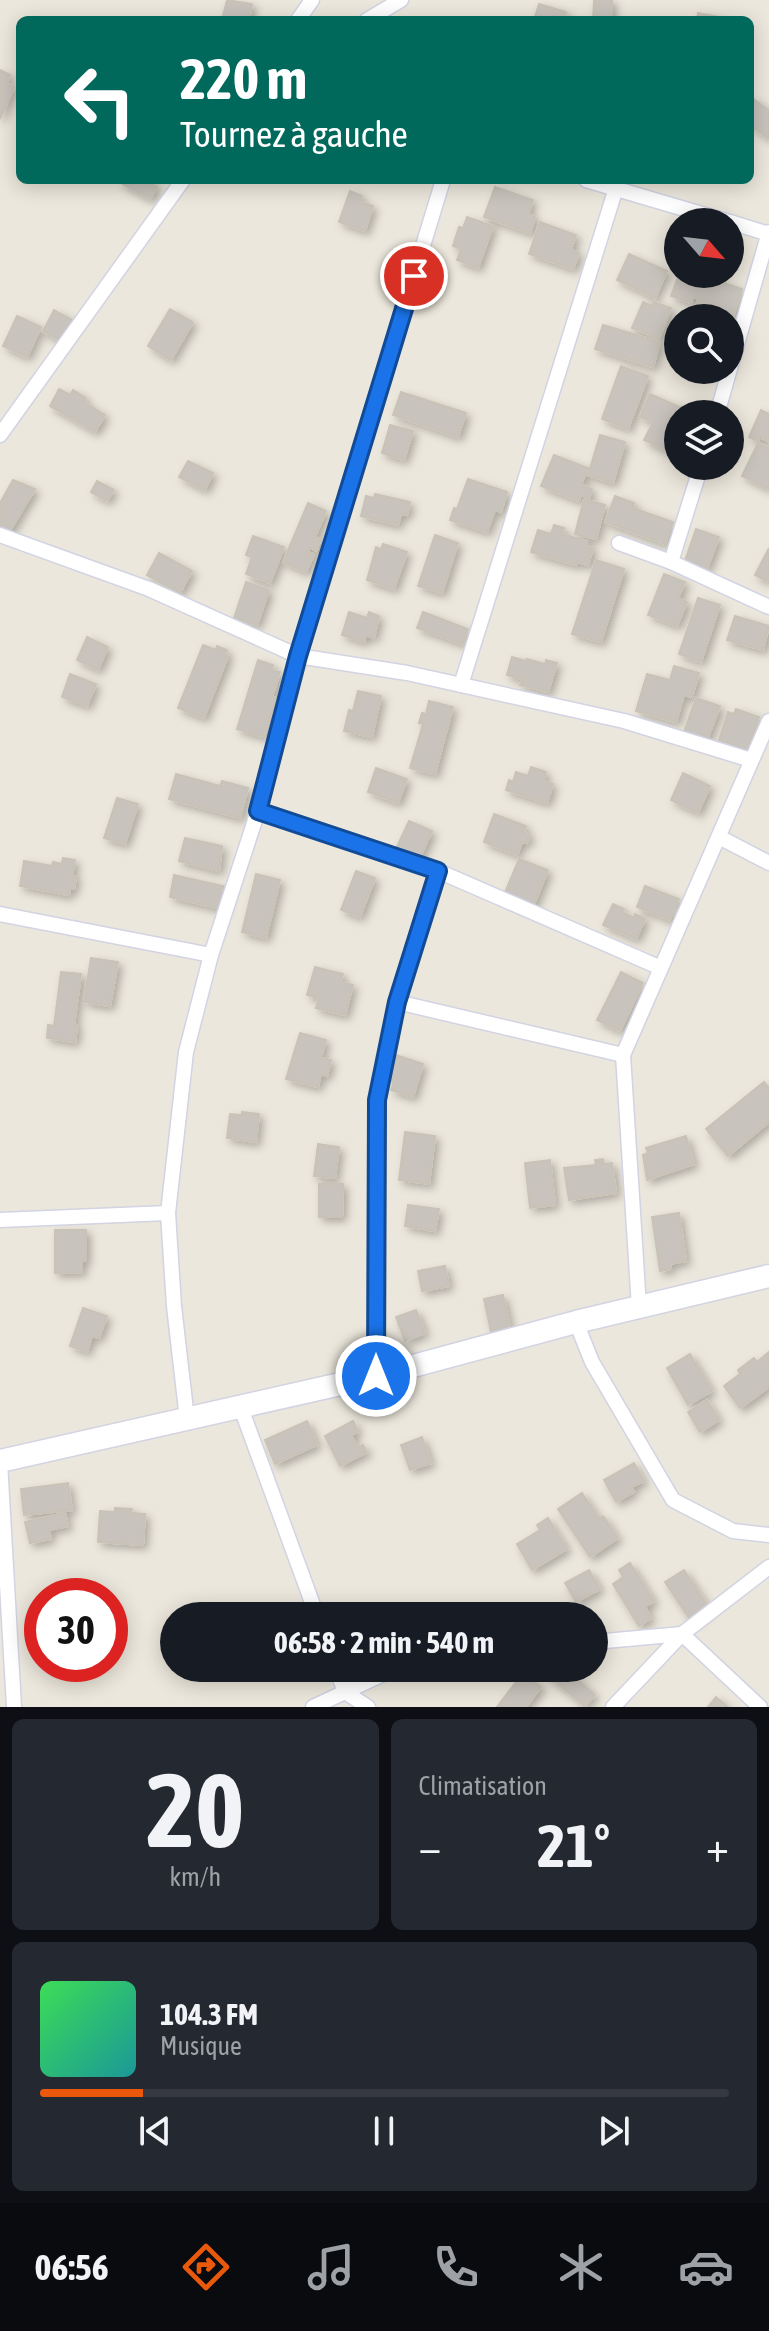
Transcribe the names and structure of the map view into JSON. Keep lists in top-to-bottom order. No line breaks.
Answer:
{"north":"bottom right","page":{"turn":["220 m","Tournez à gauche"],"limit":"30","trip":"06:58 · 2 min · 540 m","tile":[["20","km/h"],"Climatisation"],"heat":["−","21°","+"],"song":["104.3 FM","Musique"],"tabs":"06:56"}}
